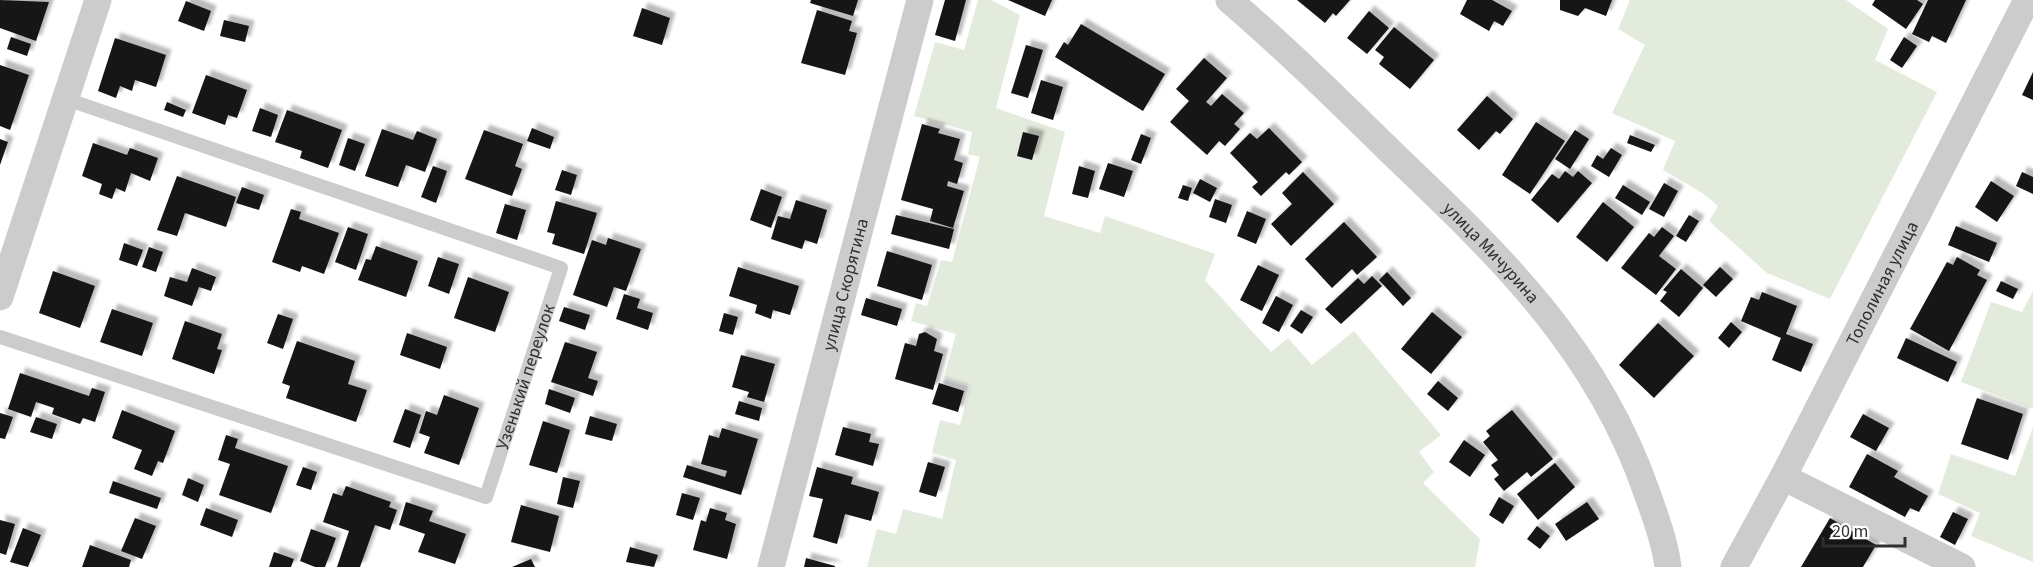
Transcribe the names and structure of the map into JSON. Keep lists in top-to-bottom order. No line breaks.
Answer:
{"streets":{"street":["улица Мичурина","улица Скорятина","Тополиная улица"],"lane":["Узенький переулок"]},"scale_bar":"20 m"}
